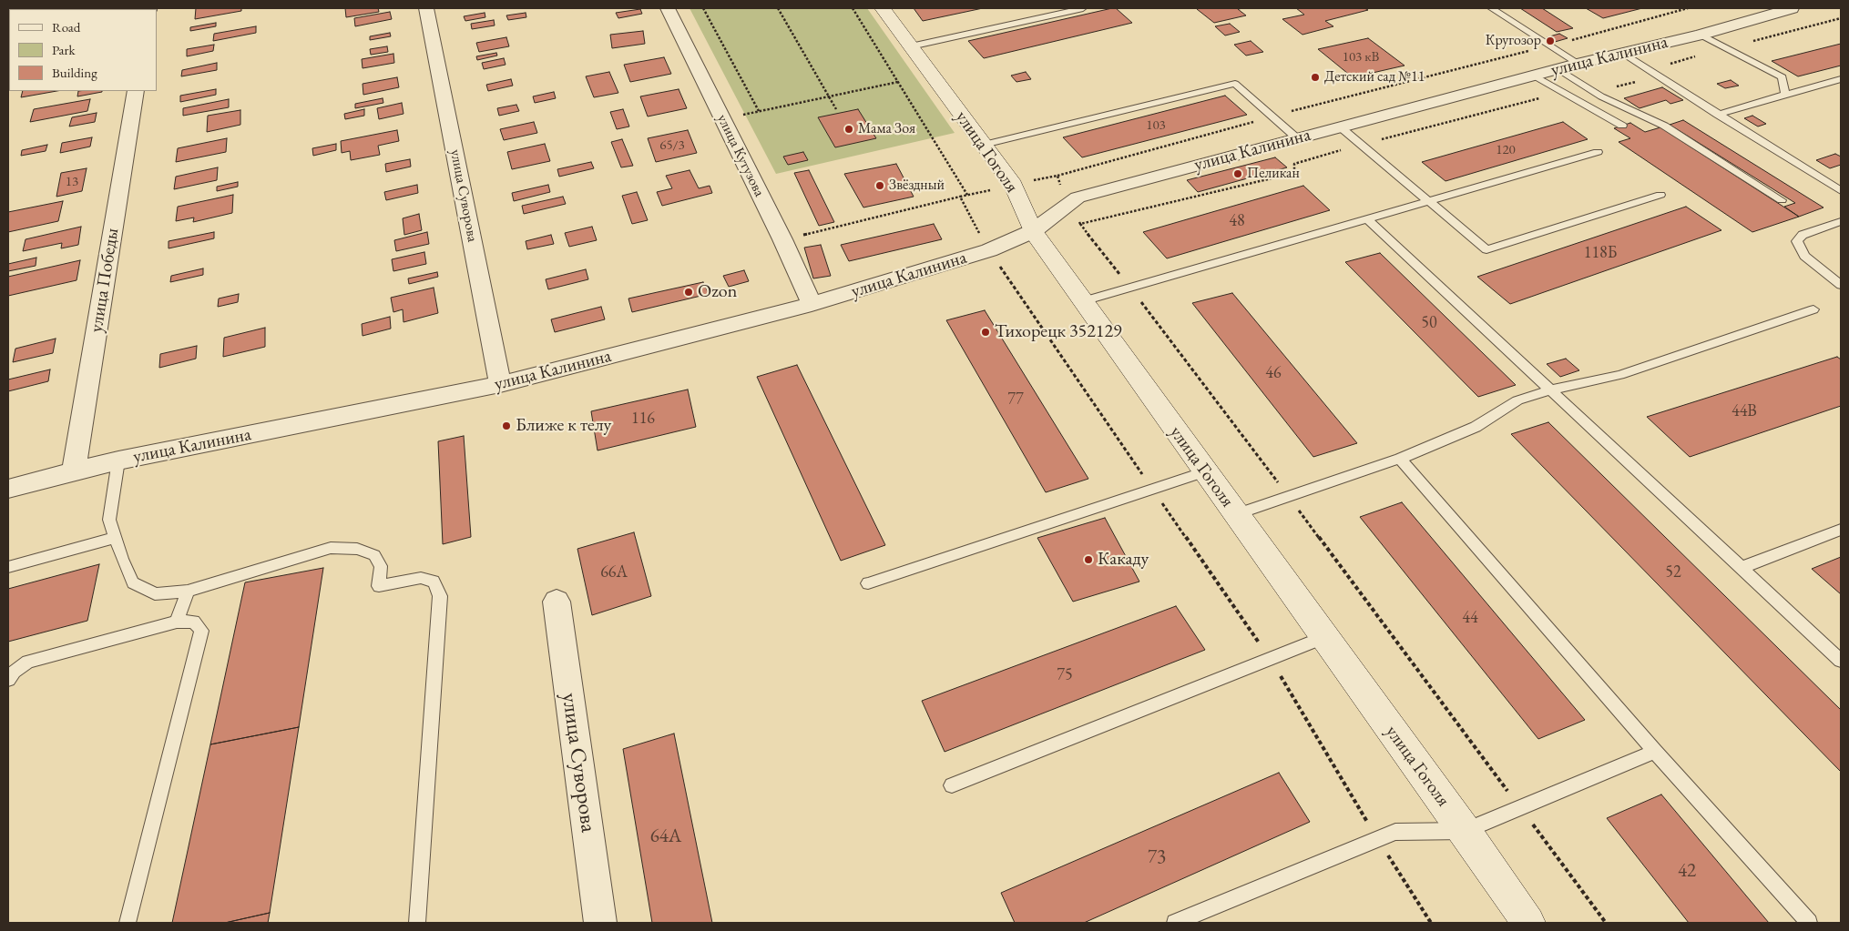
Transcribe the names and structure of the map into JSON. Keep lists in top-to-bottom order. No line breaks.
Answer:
{"streets":{"main road":["улица Гоголя"],"street":["улица Калинина","улица Кутузова","улица Суворова","улица Победы"]},"crossings":[["улица Калинина","улица Гоголя"],["улица Калинина","улица Кутузова"],["улица Калинина","улица Суворова"],["улица Калинина","улица Победы"]],"places":["Кругозор","Детский сад №11","Мама Зоя","Пеликан","Звёздный","Ozon","Тихорецк 352129","Ближе к телу","Какаду"],"house_numbers":["103 кВ","103","65/3","120","13","48","118Б","50","46","77","44В","116","66А","52","44","75","64А","73","42"],"legend":["Road","Park","Building"]}
